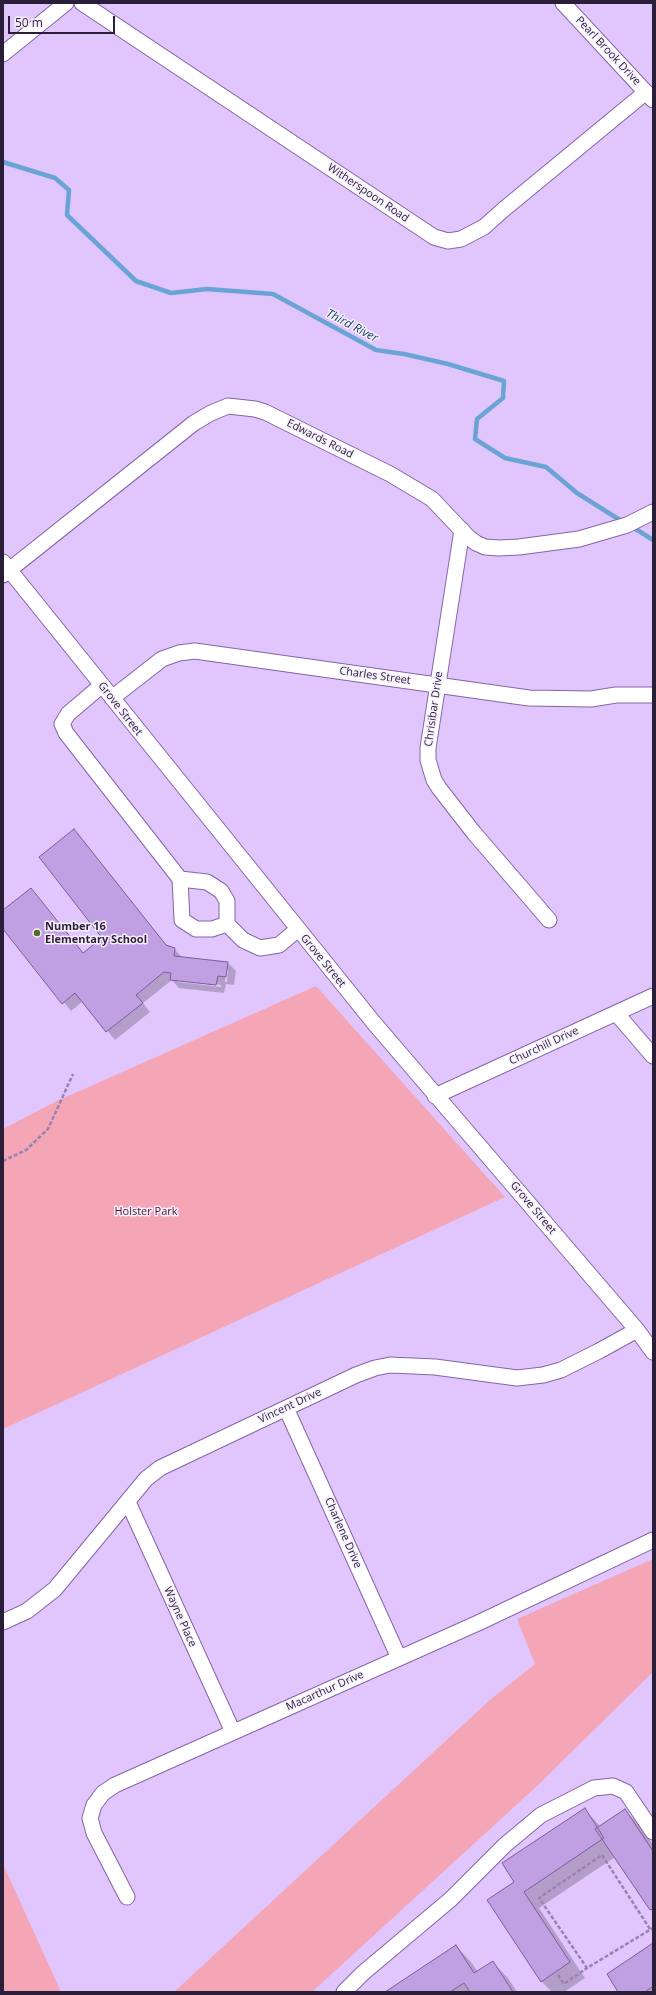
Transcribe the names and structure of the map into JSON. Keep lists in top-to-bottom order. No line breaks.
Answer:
{"streets":{"street":["Pearl Brook Drive","Witherspoon Road","Edwards Road","Charles Street","Grove Street","Chrisibar Drive","Churchill Drive","Vincent Drive","Charlene Drive","Wayne Place","Macarthur Drive"]},"crossings":[["Pearl Brook Drive","Witherspoon Road"],["Edwards Road","Grove Street"],["Edwards Road","Chrisibar Drive"],["Charles Street","Grove Street"],["Charles Street","Chrisibar Drive"],["Grove Street","Churchill Drive"],["Grove Street","Vincent Drive"],["Vincent Drive","Charlene Drive"],["Vincent Drive","Wayne Place"],["Charlene Drive","Macarthur Drive"],["Wayne Place","Macarthur Drive"]],"water":["Third River"],"parks":["Holster Park"],"places":["Number 16 Elementary School"],"scale_bar":"50 m"}
